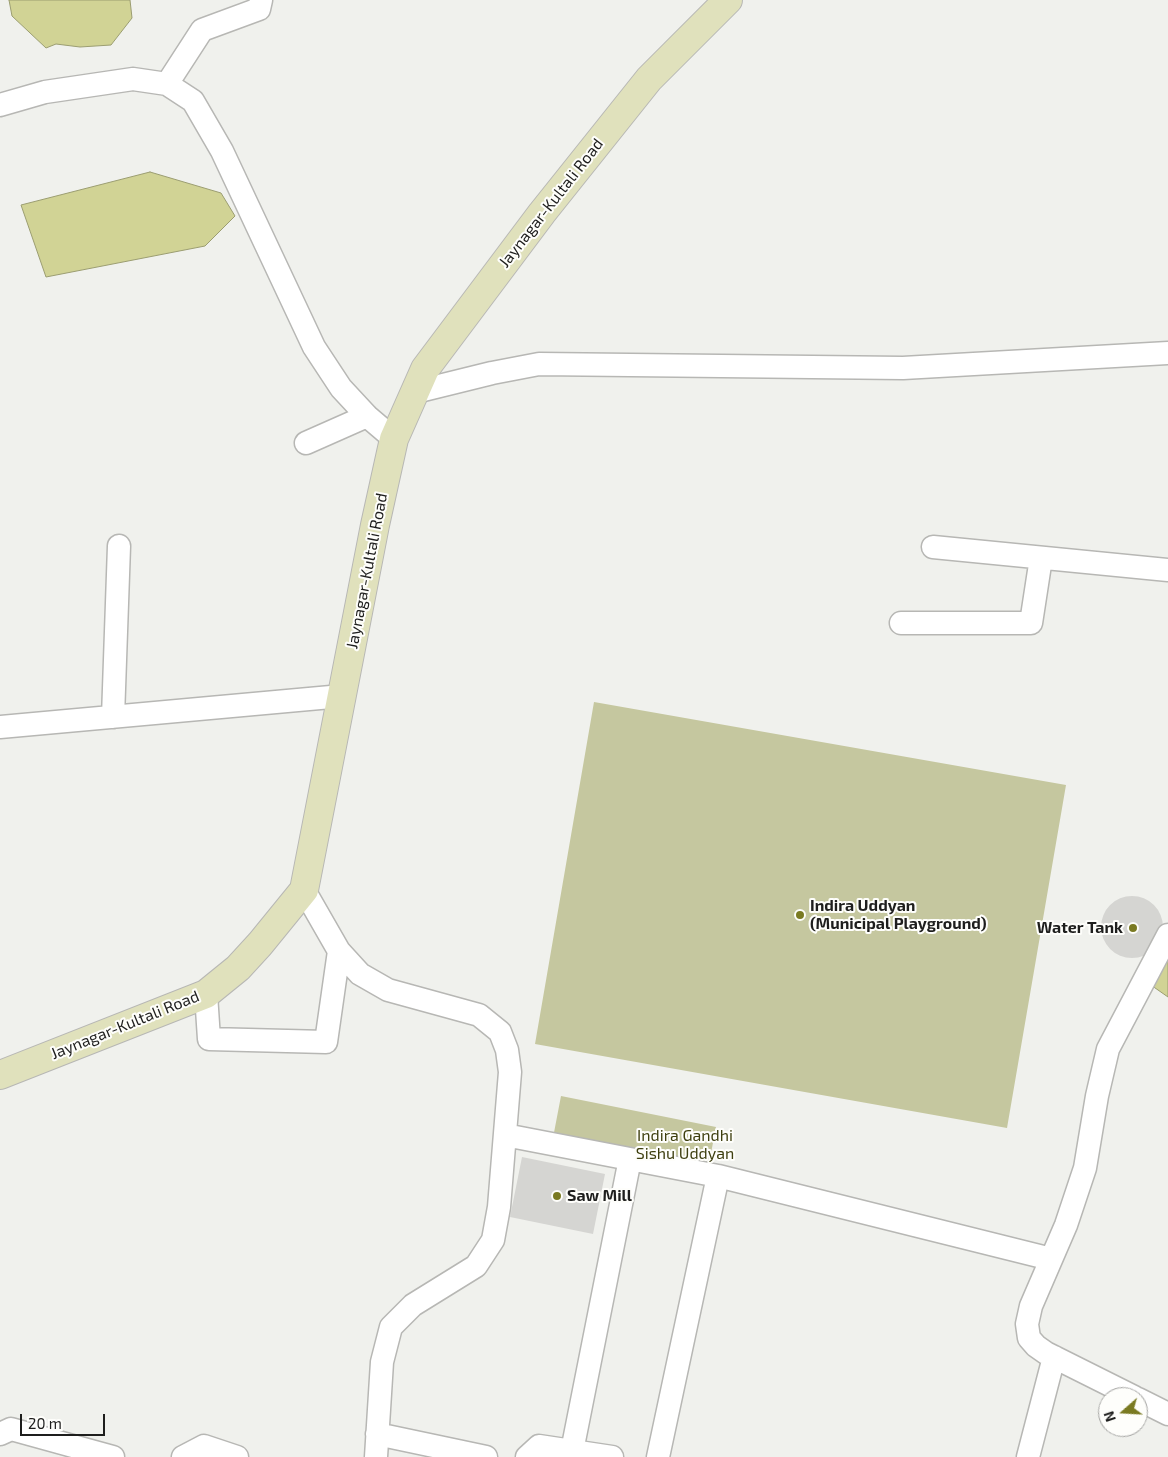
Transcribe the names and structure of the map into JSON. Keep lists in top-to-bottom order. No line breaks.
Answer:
{"streets":{"main road":["Jaynagar-Kultali Road"]},"parks":["Indira Gandhi Sishu Uddyan"],"places":["Indira Uddyan (Municipal Playground)","Water Tank","Saw Mill"],"scale_bar":"20 m","north":"left"}
